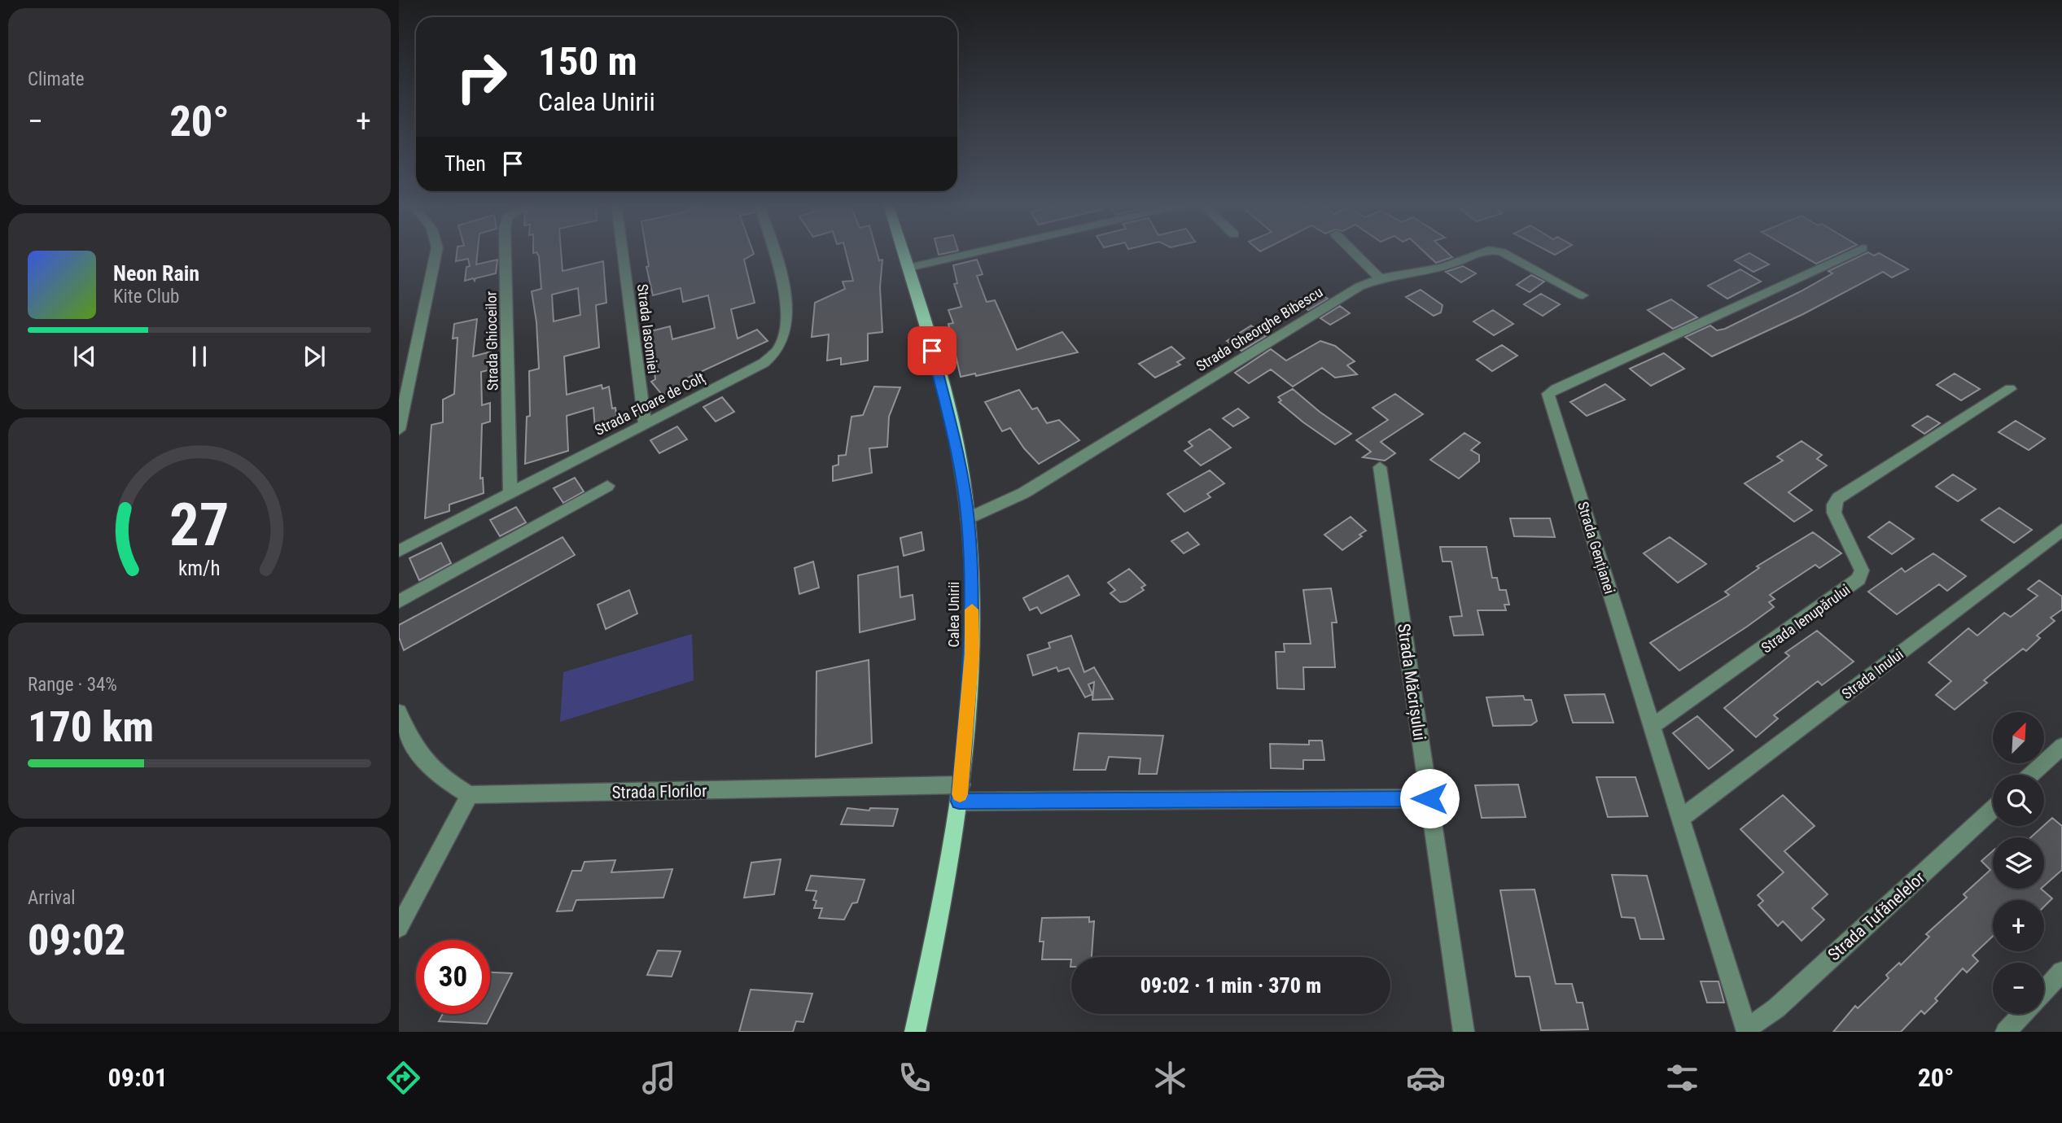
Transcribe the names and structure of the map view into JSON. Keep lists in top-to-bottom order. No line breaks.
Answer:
{"streets":{"main road":["Calea Unirii"],"street":["Strada Iasomiei","Strada Gheorghe Bibescu","Strada Ghioceilor","Strada Floare de Colț","Strada Gențianei","Strada Ienupărului","Strada Inului","Strada Măcrișului","Strada Florilor","Strada Tufănelelor"]},"crossings":[["Strada Iasomiei","Strada Floare de Colț"],["Strada Gheorghe Bibescu","Calea Unirii"],["Strada Ghioceilor","Strada Floare de Colț"],["Strada Gențianei","Strada Ienupărului"],["Strada Gențianei","Strada Inului"],["Strada Gențianei","Strada Tufănelelor"],["Calea Unirii","Strada Florilor"],["Strada Măcrișului","Strada Florilor"]],"north":"top right","page":{"tile":["Climate",["Range · 34%","170 km"],["Arrival","09:02"]],"turn":["150 m","Calea Unirii"],"heat":["−","20°","+"],"then":"Then","song":["Neon Rain","Kite Club"],"map_buttons":["+","−"],"limit":"30","trip":"09:02 · 1 min · 370 m","tabs":["09:01","20°"],"gauge":["27","km/h"]}}
